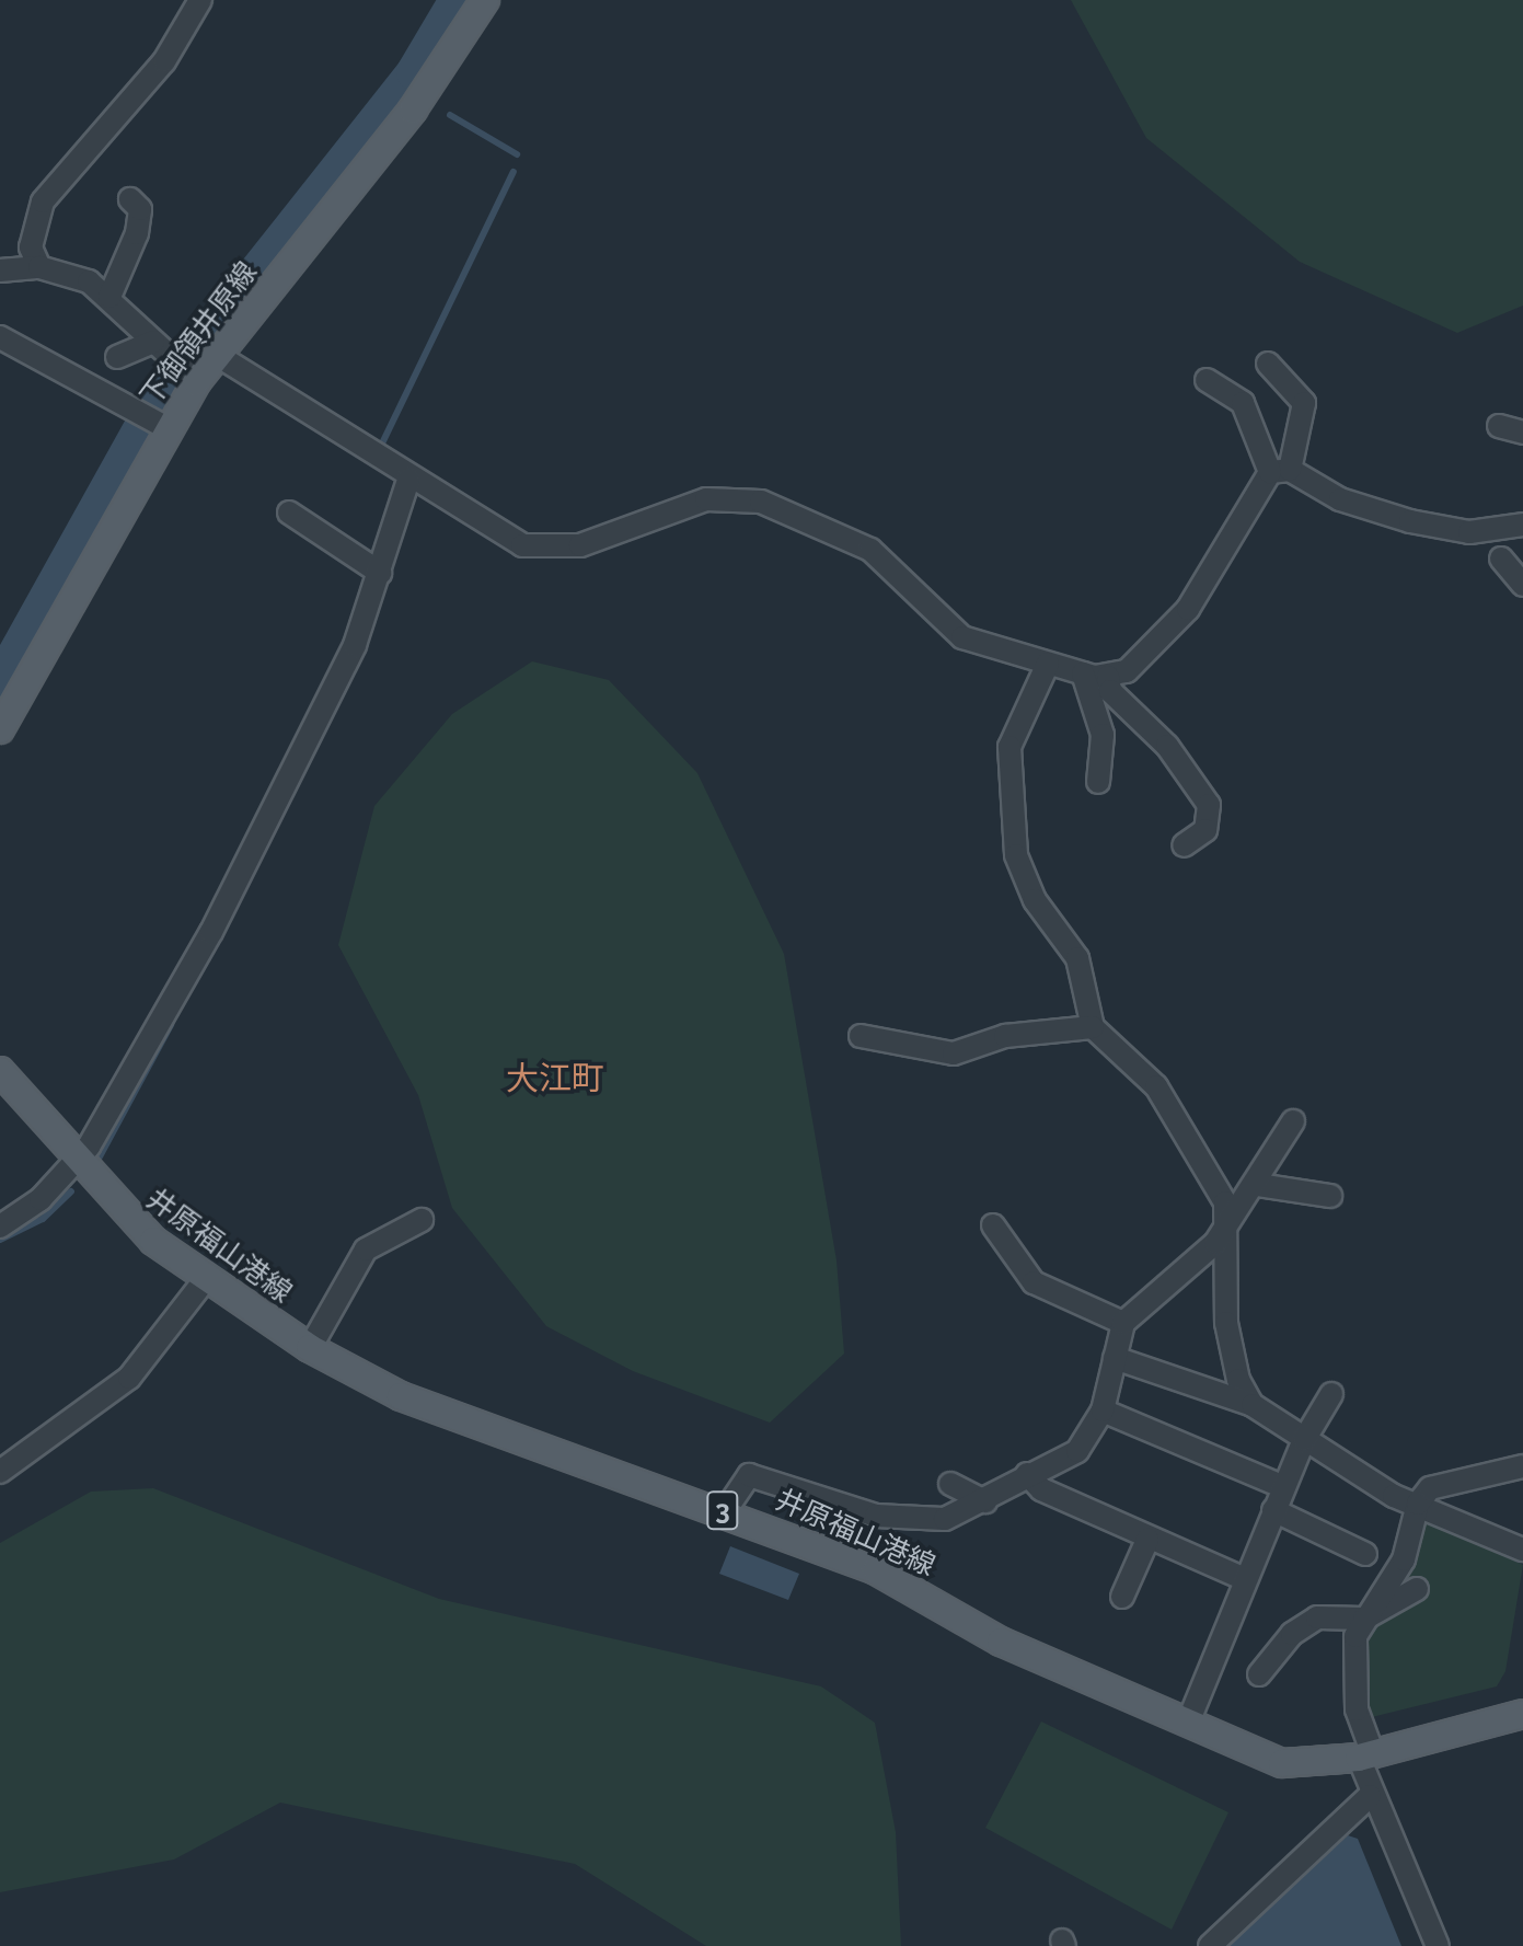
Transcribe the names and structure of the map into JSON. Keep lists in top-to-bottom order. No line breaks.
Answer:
{"streets":{"main road":["下御領井原線","井原福山港線","3"]},"districts":["大江町"]}
